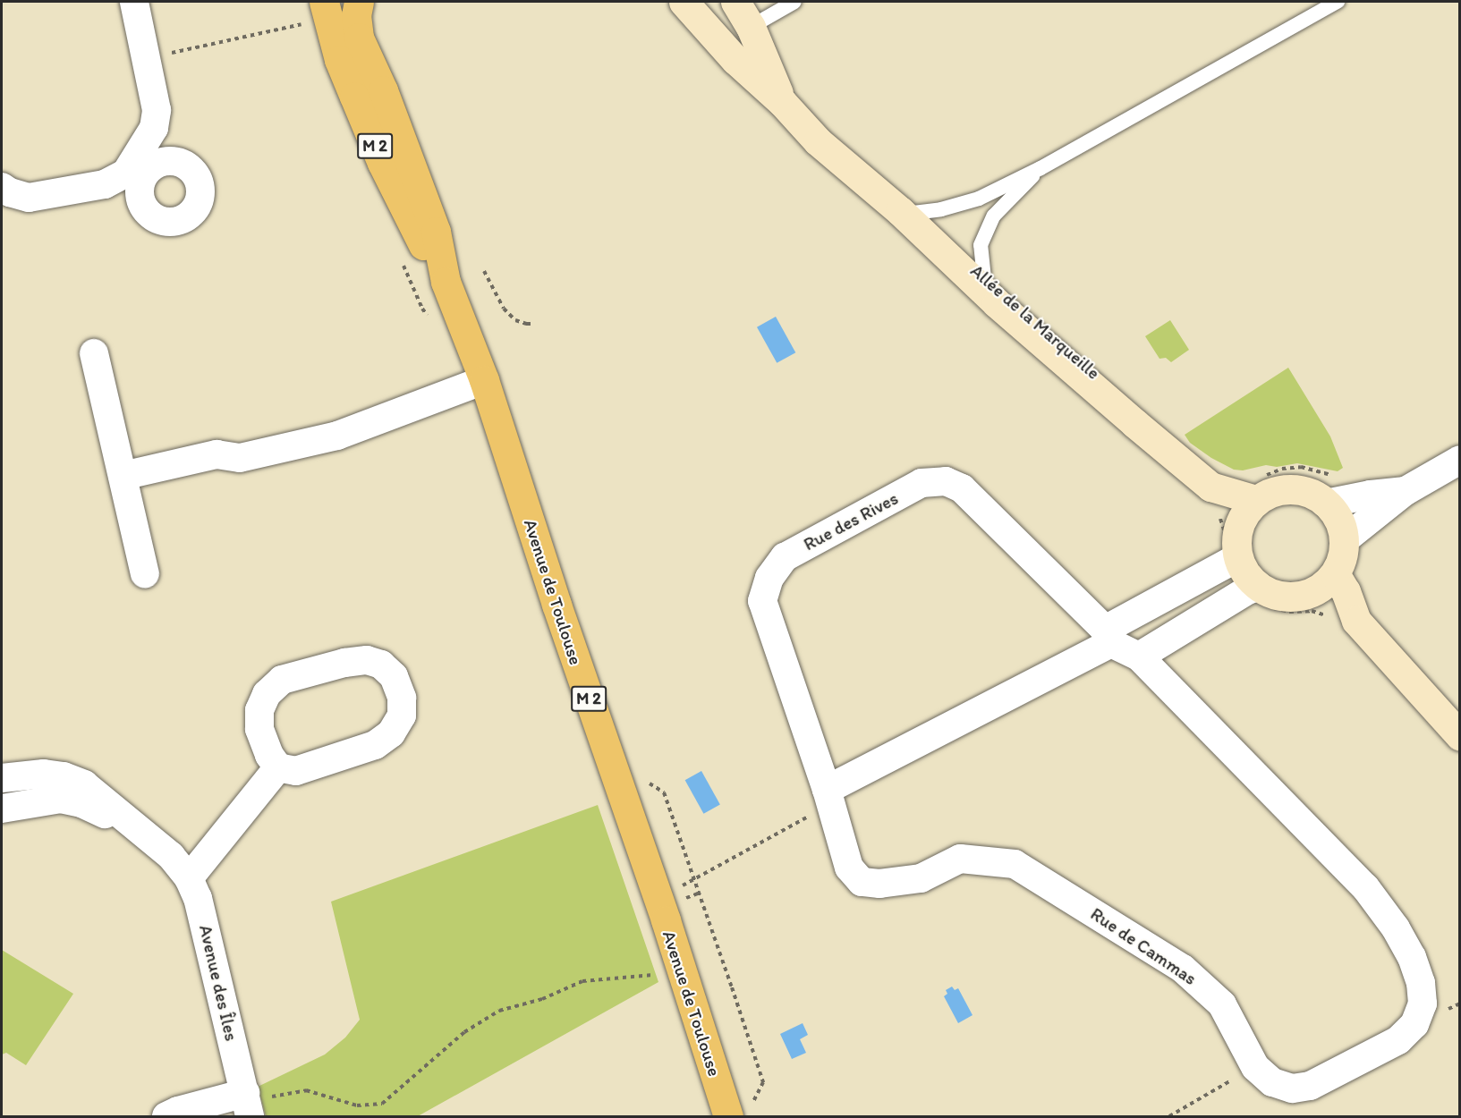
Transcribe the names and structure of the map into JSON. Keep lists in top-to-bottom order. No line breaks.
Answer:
{"streets":{"main road":["M 2","Avenue de Toulouse"],"street":["Allée de la Marqueille","Rue des Rives","Rue de Cammas","Avenue des Îles"]},"crossings":[["Rue des Rives","Rue de Cammas"]]}
